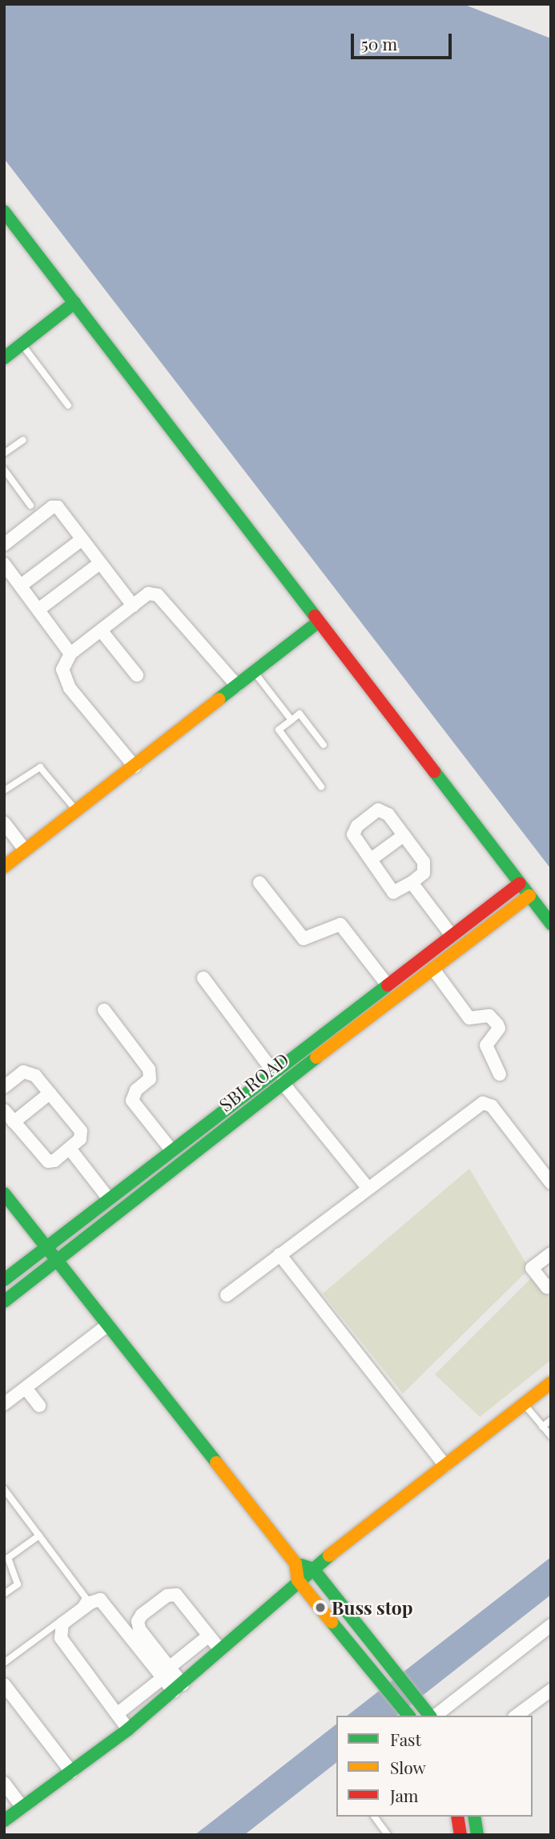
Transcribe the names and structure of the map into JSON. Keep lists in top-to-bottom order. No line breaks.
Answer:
{"streets":{"street":["SBI ROAD"]},"places":["Buss stop"],"legend":["Fast","Slow","Jam"],"scale_bar":"50 m"}
